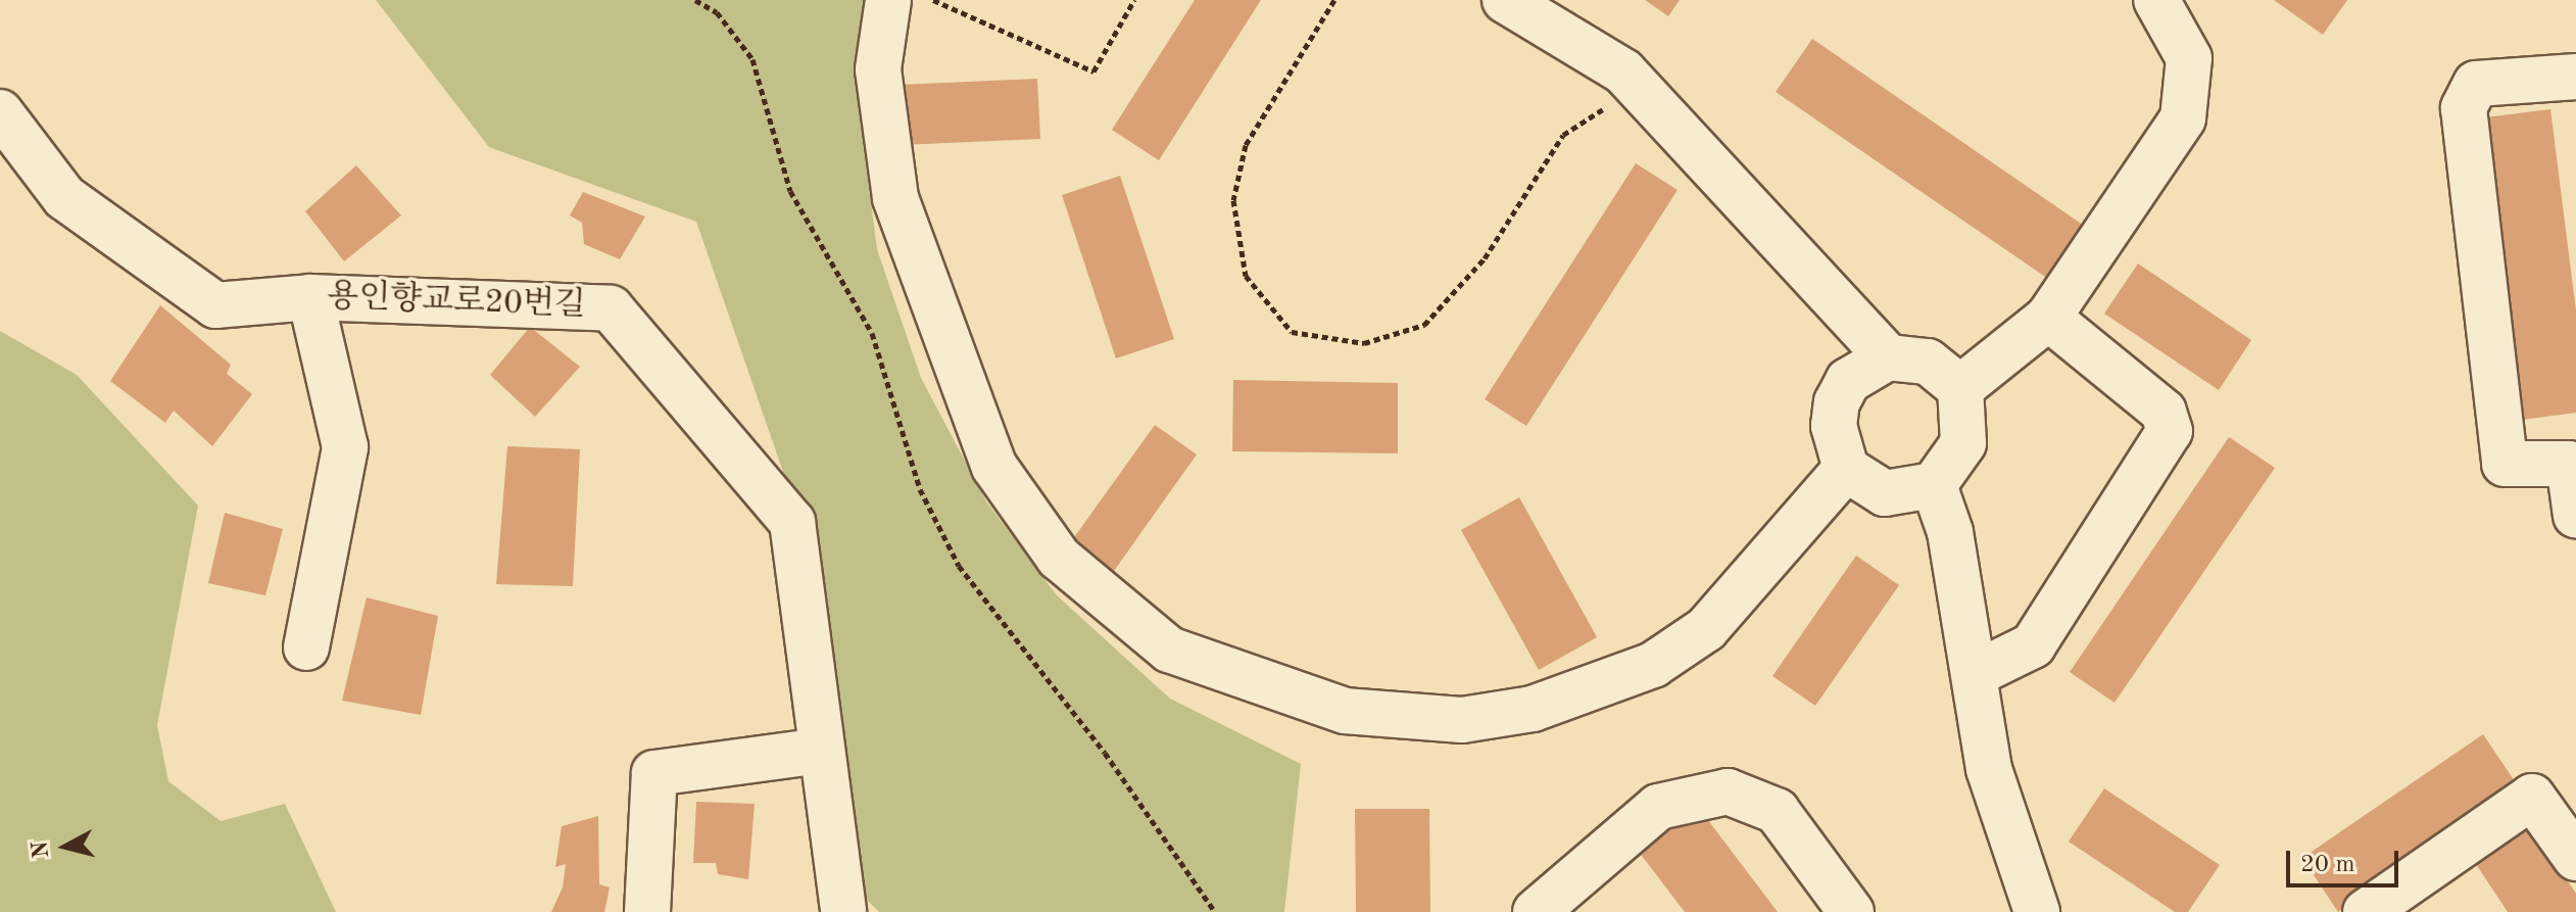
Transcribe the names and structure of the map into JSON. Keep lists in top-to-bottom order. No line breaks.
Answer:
{"streets":{"street":["용인향교로20번길"]},"scale_bar":"20 m","north":"left"}
